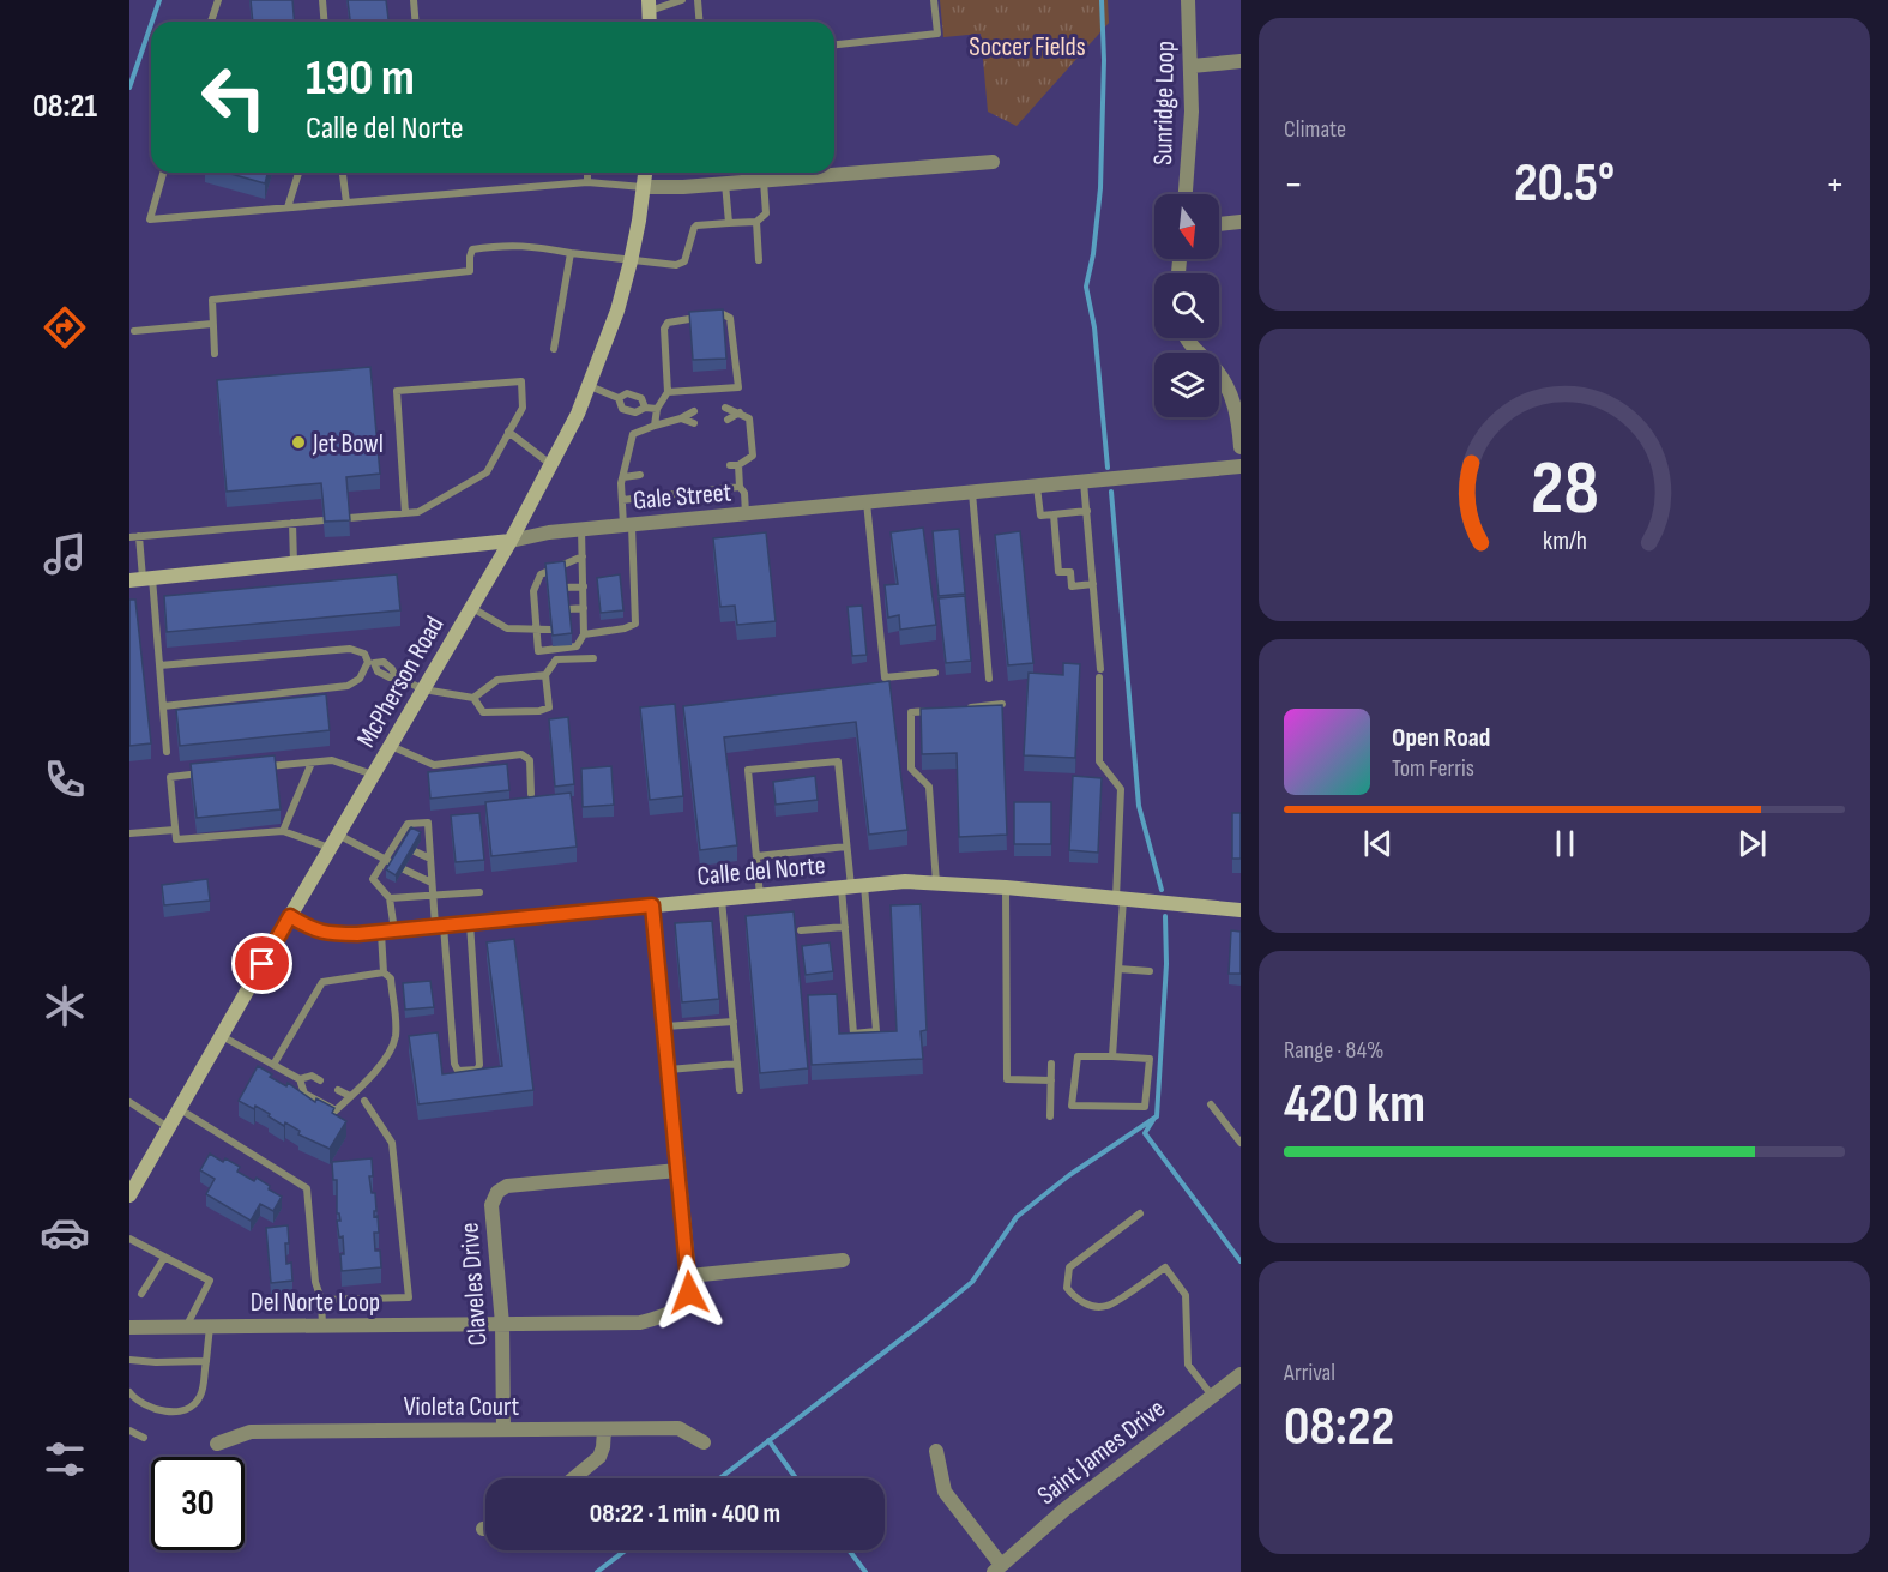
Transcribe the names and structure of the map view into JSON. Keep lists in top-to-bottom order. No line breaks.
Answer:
{"streets":{"street":["Sunridge Loop","Gale Street","McPherson Road","Calle del Norte","Claveles Drive","Del Norte Loop","Violeta Court","Saint James Drive"]},"crossings":[["Gale Street","McPherson Road"],["McPherson Road","Calle del Norte"],["Claveles Drive","Del Norte Loop"],["Claveles Drive","Violeta Court"]],"parks":["Soccer Fields"],"places":["Jet Bowl"],"north":"bottom","page":{"tabs":"08:21","tile":["Climate",["Range · 84%","420 km"],["Arrival","08:22"]],"turn":["190 m","Calle del Norte"],"heat":["−","20.5°","+"],"song":["Open Road","Tom Ferris"],"limit":"30","trip":"08:22 · 1 min · 400 m","gauge":["28","km/h"]}}
